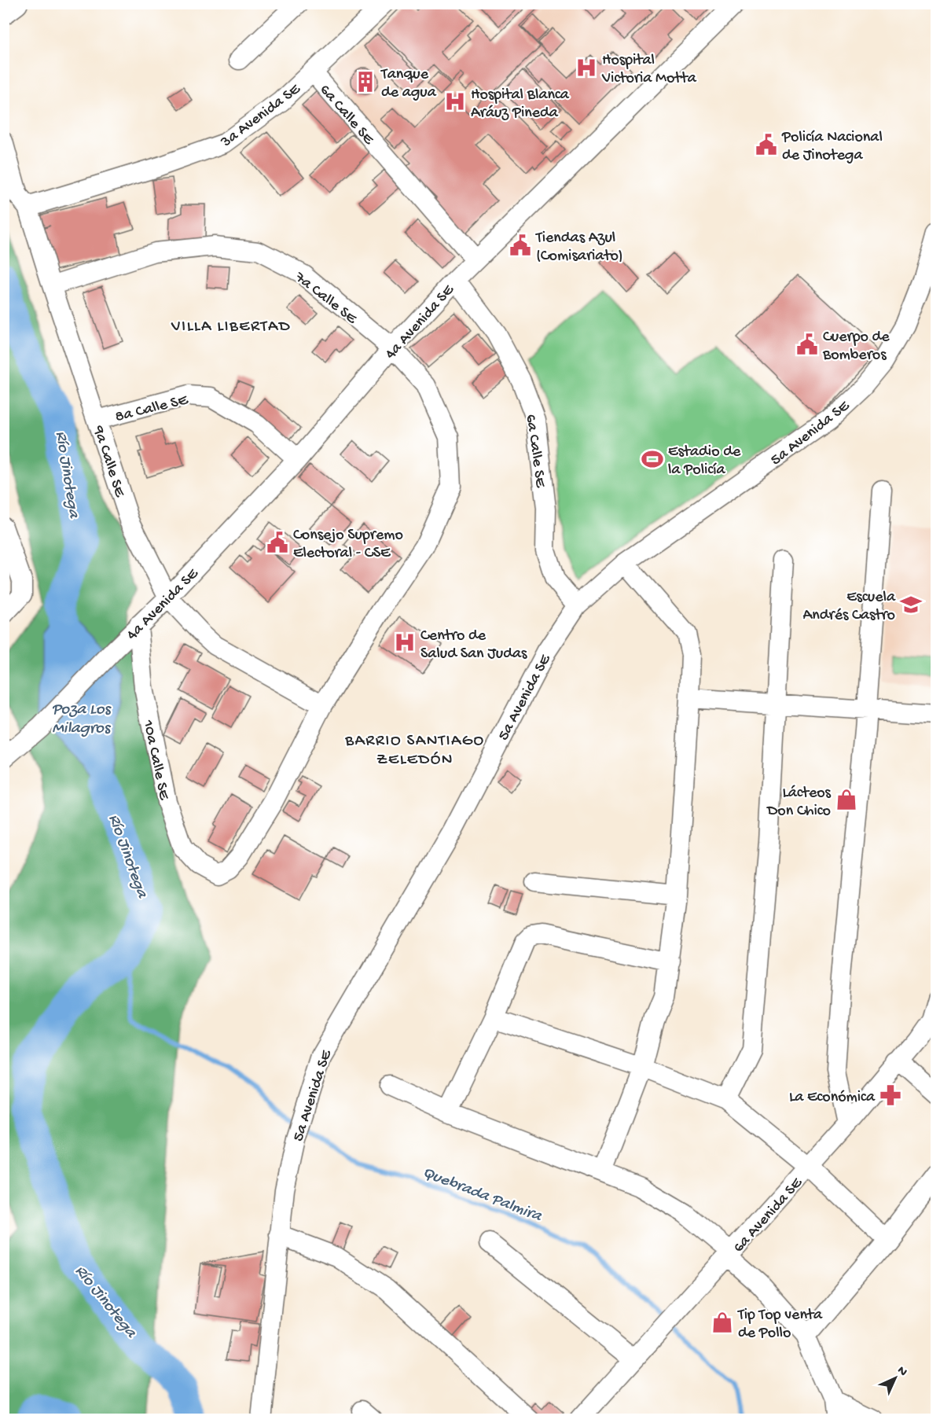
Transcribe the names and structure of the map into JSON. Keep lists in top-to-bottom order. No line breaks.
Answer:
{"streets":{"street":["6a Calle SE","3a Avenida SE","7a Calle SE","4a Avenida SE","8a Calle SE","5a Avenida SE","9a Calle SE","10a Calle SE","6a Avenida SE"]},"crossings":[["6a Calle SE","3a Avenida SE"],["6a Calle SE","4a Avenida SE"],["6a Calle SE","5a Avenida SE"],["3a Avenida SE","9a Calle SE"],["7a Calle SE","4a Avenida SE"],["7a Calle SE","9a Calle SE"],["7a Calle SE","10a Calle SE"],["4a Avenida SE","8a Calle SE"],["4a Avenida SE","9a Calle SE"],["4a Avenida SE","10a Calle SE"],["8a Calle SE","9a Calle SE"],["9a Calle SE","10a Calle SE"]],"districts":["VILLA LIBERTAD","BARRIO SANTIAGO ZELEDÓN"],"water":["Río Jinotega","Poza Los Milagros","Quebrada Palmira"],"places":{"hospital":["Hospital Victoria Motta","Hospital Blanca Aráuz Pineda","Centro de Salud San Judas"],"building":["Tanque de agua"],"public building":["Policía Nacional de Jinotega","Tiendas Azul (Comisariato)","Cuerpo de Bomberos","Consejo Supremo Electoral - CSE"],"sports":["Estadio de la Policía"],"school or university":["Escuela Andrés Castro"],"shop":["Lácteos Don Chico","Tip Top venta de Pollo"],"pharmacy":["La Económica"]},"north":"top right"}
